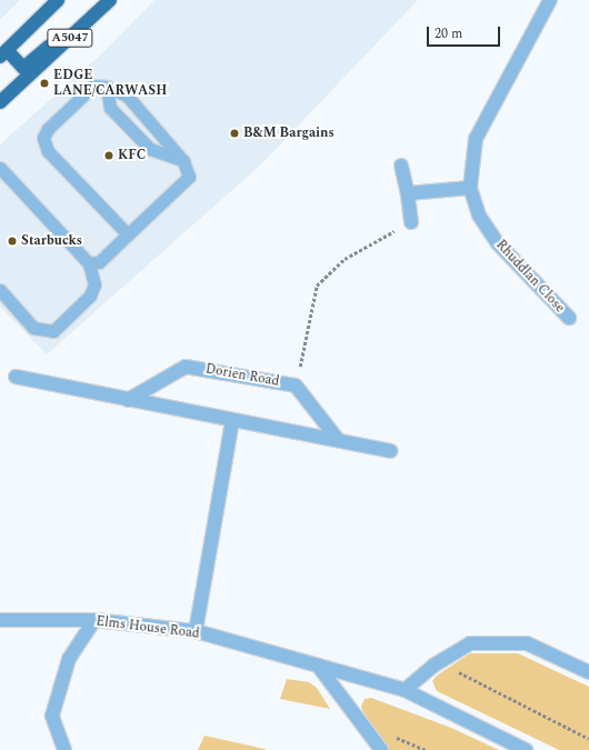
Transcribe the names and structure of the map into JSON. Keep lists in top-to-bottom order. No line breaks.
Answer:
{"streets":{"highway":["A5047"],"street":["Rhuddlan Close","Dorien Road","Elms House Road"]},"places":["EDGE LANE/CARWASH","B&M Bargains","KFC","Starbucks"],"scale_bar":"20 m"}
